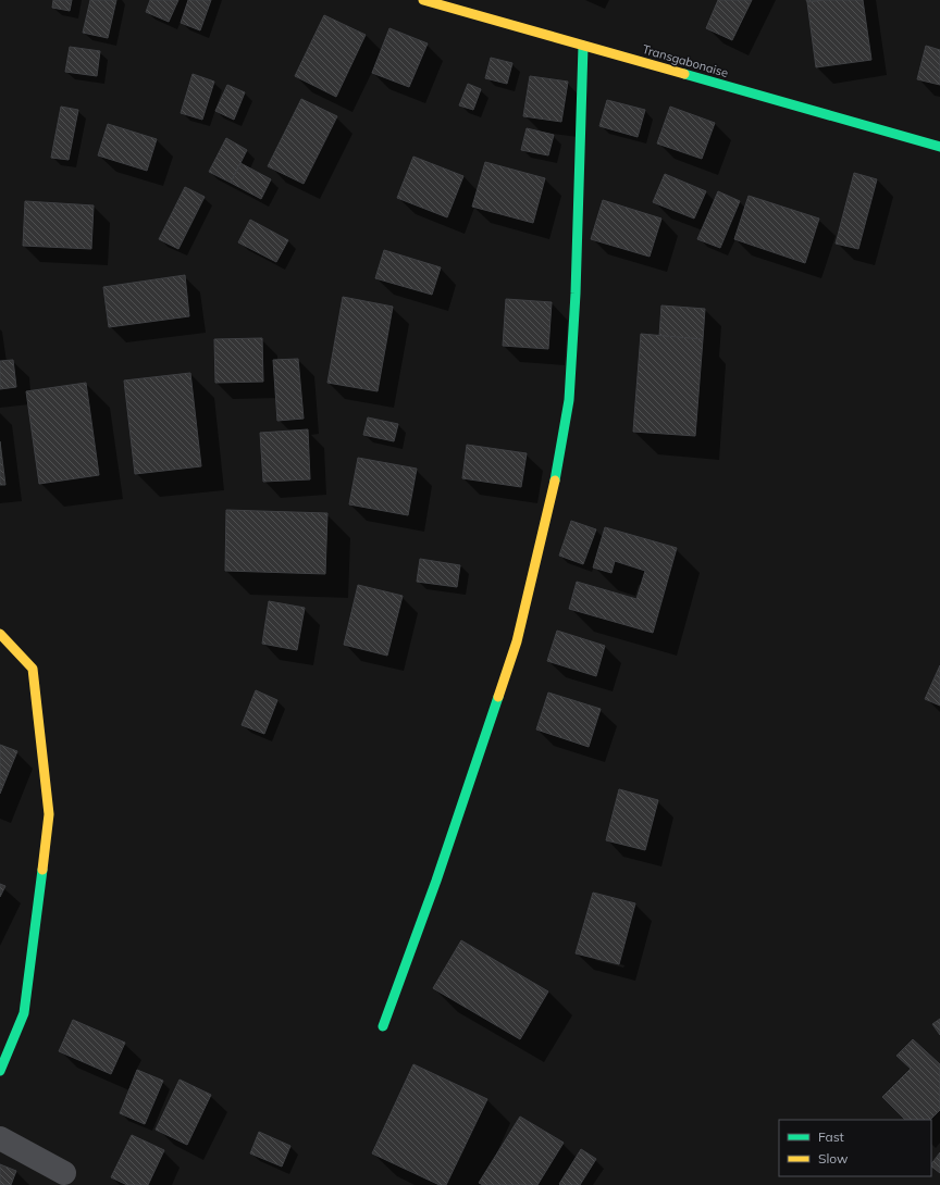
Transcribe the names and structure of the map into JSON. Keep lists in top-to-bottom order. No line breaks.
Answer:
{"streets":{"main road":["Transgabonaise"]},"legend":["Fast","Slow"]}
